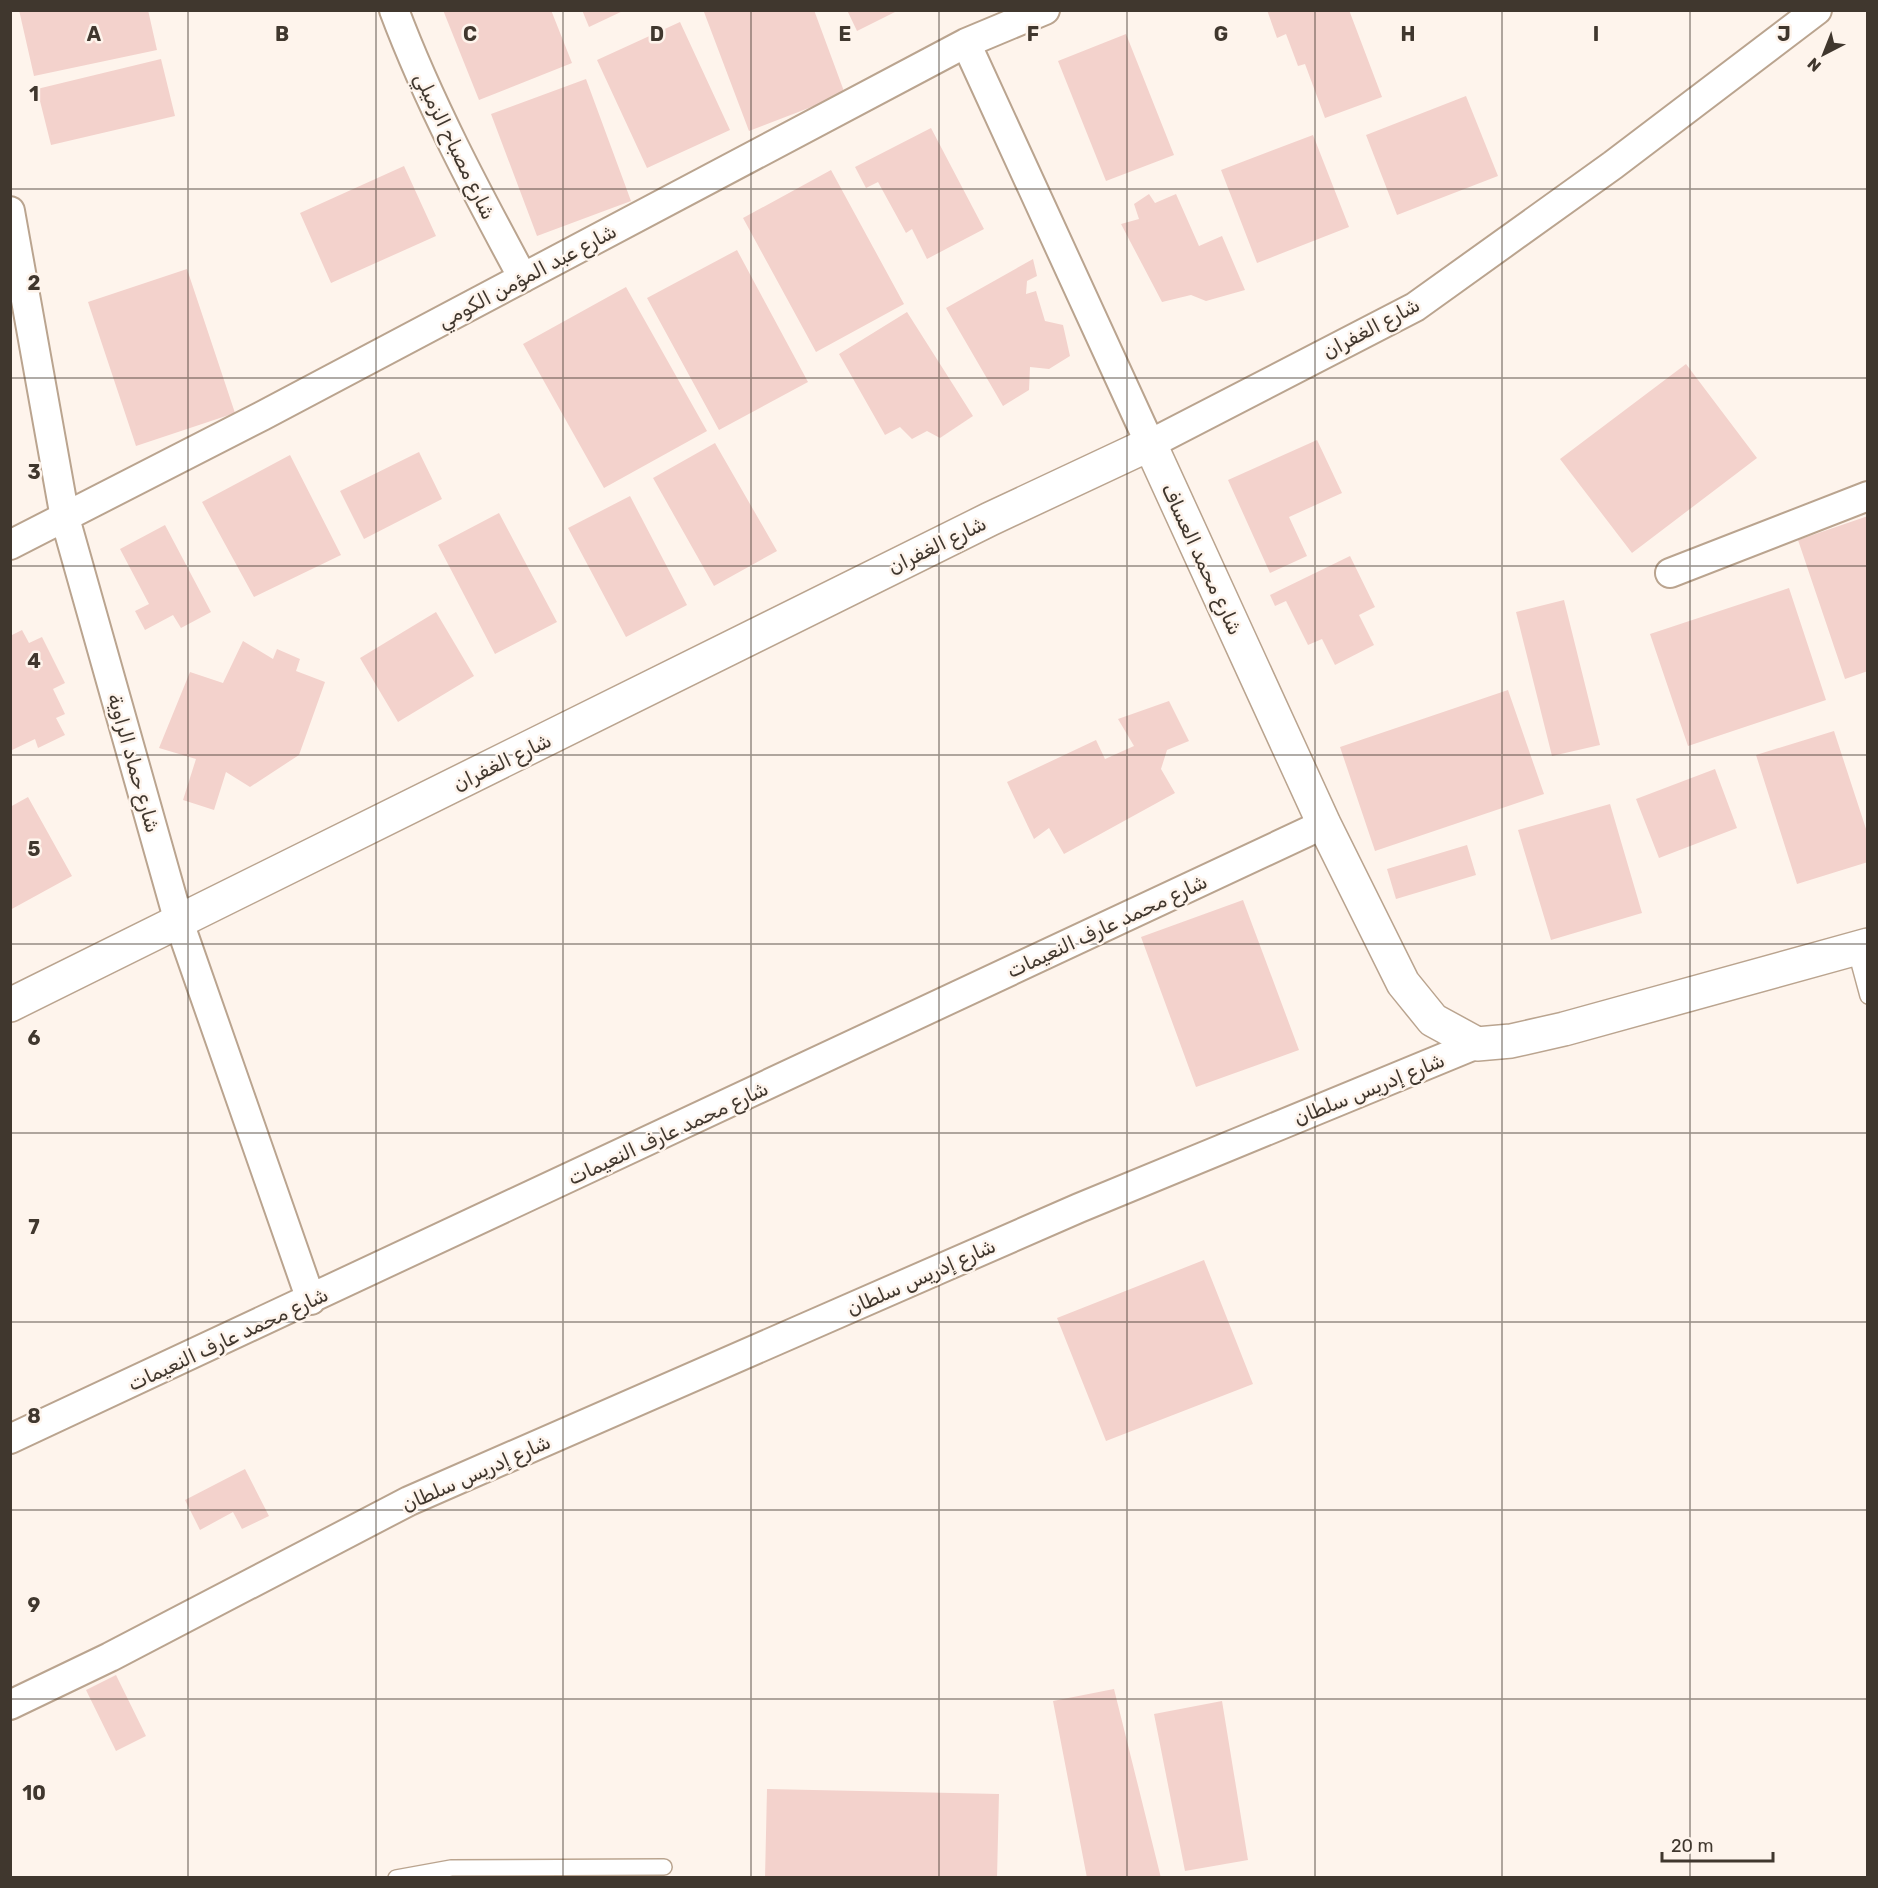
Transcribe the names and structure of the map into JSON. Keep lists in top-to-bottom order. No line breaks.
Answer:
{"streets":{"street":["شارع مصباح الزميلي","شارع عبد المؤمن الكومي","شارع الغفران","شارع محمد العساف","شارع حماد الراوية","شارع محمد عارف النعيمات","شارع إدريس سلطان"]},"crossings":[["شارع مصباح الزميلي","شارع عبد المؤمن الكومي"],["شارع عبد المؤمن الكومي","شارع محمد العساف"],["شارع عبد المؤمن الكومي","شارع حماد الراوية"],["شارع الغفران","شارع محمد العساف"],["شارع الغفران","شارع حماد الراوية"],["شارع محمد العساف","شارع محمد عارف النعيمات"],["شارع محمد العساف","شارع إدريس سلطان"],["شارع حماد الراوية","شارع محمد عارف النعيمات"]],"scale_bar":"20 m","north":"bottom left","grid":{"columns":["A","B","C","D","E","F","G","H","I","J"],"rows":["1","2","3","4","5","6","7","8","9","10"]}}
